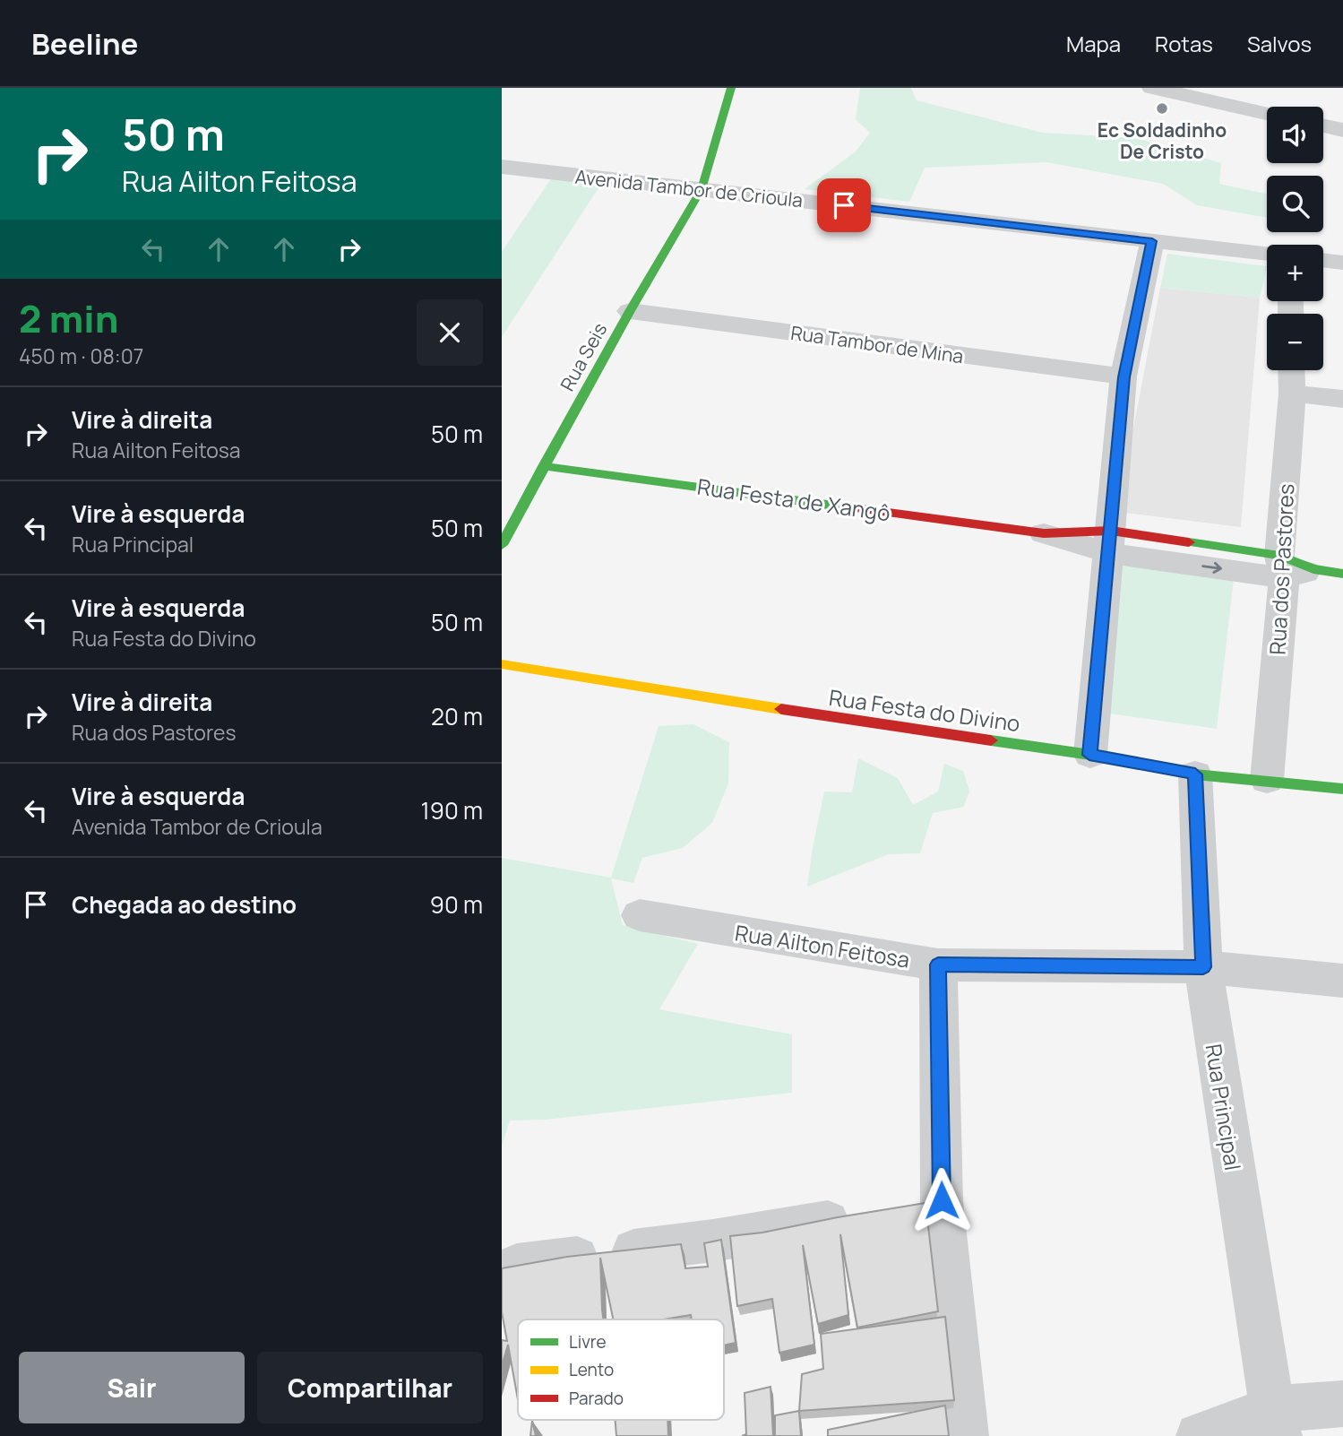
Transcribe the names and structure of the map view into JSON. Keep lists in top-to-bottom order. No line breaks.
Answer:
{"streets":{"street":["Avenida Tambor de Crioula","Rua Tambor de Mina","Rua Seis","Rua Festa de Xangô","Rua dos Pastores","Rua Festa do Divino","Rua Ailton Feitosa","Rua Principal"]},"crossings":[["Avenida Tambor de Crioula","Rua Seis"],["Rua Tambor de Mina","Rua Seis"],["Rua Seis","Rua Festa de Xangô"],["Rua Festa de Xangô","Rua dos Pastores"],["Rua dos Pastores","Rua Festa do Divino"],["Rua Festa do Divino","Rua Principal"],["Rua Ailton Feitosa","Rua Principal"]],"places":["Ec Soldadinho De Cristo"],"legend":["Livre","Lento","Parado"],"page":{"header":"Beeline","nav":["Mapa","Rotas","Salvos"],"turn":["50 m","Rua Ailton Feitosa"],"map_buttons":["+","−"],"heading":["2 min","450 m · 08:07"],"list":[{"name":"Vire à direita","note":"Rua Ailton Feitosa","value":"50 m"},{"name":"Vire à esquerda","note":"Rua Principal","value":"50 m"},{"name":"Vire à esquerda","note":"Rua Festa do Divino","value":"50 m"},{"name":"Vire à direita","note":"Rua dos Pastores","value":"20 m"},{"name":"Vire à esquerda","note":"Avenida Tambor de Crioula","value":"190 m"},{"name":"Chegada ao destino","value":"90 m"}],"buttons":["Sair","Compartilhar"]}}
